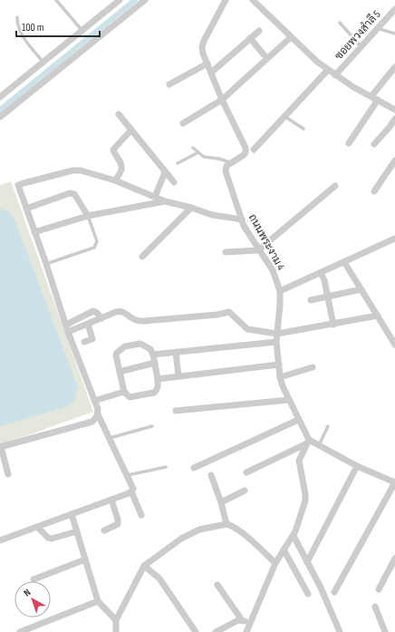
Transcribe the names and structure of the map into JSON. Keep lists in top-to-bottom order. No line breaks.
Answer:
{"streets":{"street":["ซอยพวงสำลี 5","ถนนพระงาม 4"]},"scale_bar":"100 m","north":"top left"}
